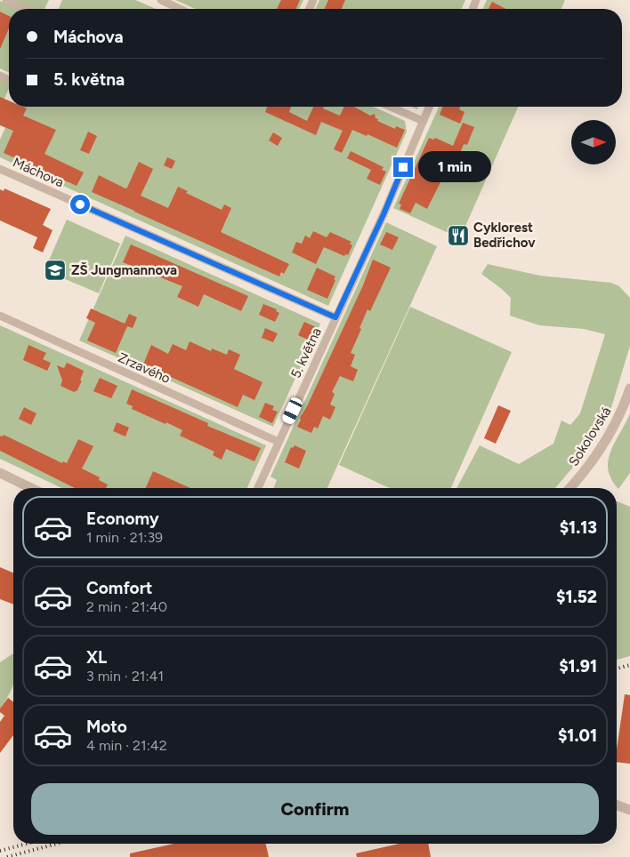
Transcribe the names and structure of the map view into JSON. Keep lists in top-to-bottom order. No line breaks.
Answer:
{"streets":{"street":["Máchova","5. května","Zrzavého","Sokolovská"]},"crossings":[["Máchova","5. května"],["5. května","Zrzavého"]],"places":{"restaurant":["Cyklorest Bedřichov"],"school or university":["ZŠ Jungmannova"]},"north":"right","page":{"banner":["Máchova","5. května"],"bubble":"1 min","list":[{"name":"Economy","note":"1 min · 21:39","value":"$1.13"},{"name":"Comfort","note":"2 min · 21:40","value":"$1.52"},{"name":"XL","note":"3 min · 21:41","value":"$1.91"},{"name":"Moto","note":"4 min · 21:42","value":"$1.01"}],"buttons":"Confirm"}}
